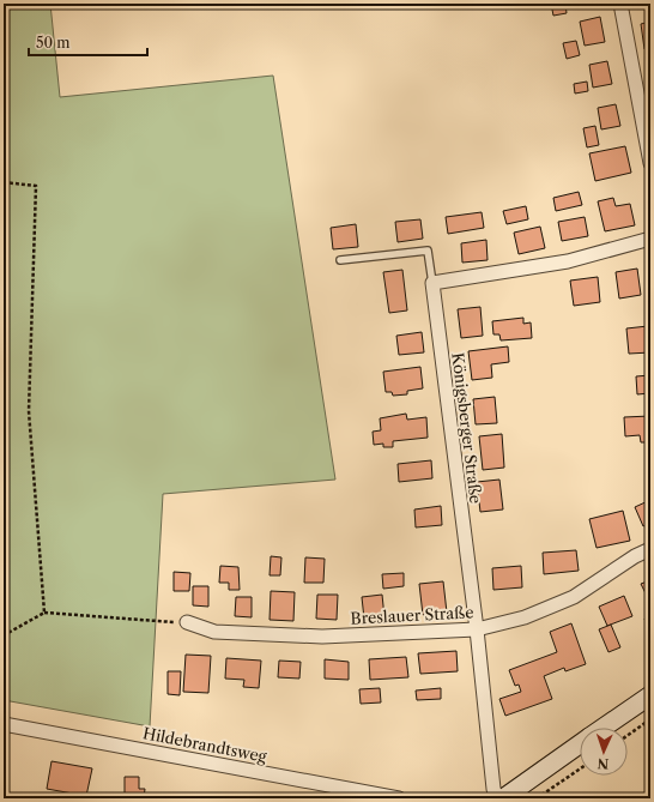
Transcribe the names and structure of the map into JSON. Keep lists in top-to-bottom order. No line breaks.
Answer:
{"streets":{"street":["Königsberger Straße","Breslauer Straße","Hildebrandtsweg"]},"crossings":[["Königsberger Straße","Breslauer Straße"]],"scale_bar":"50 m","north":"bottom"}
